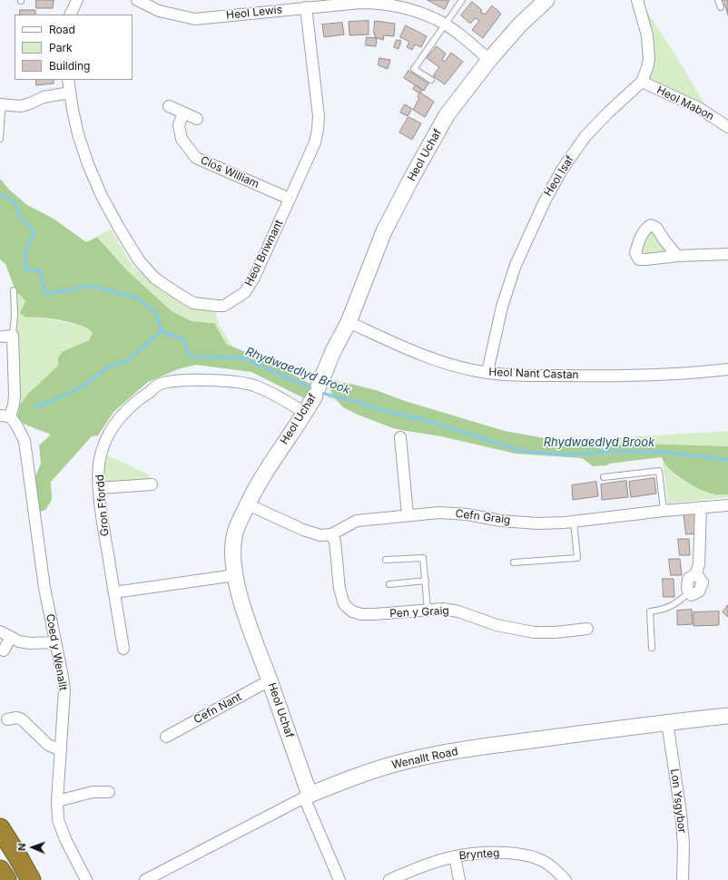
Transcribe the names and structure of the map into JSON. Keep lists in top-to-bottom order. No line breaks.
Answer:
{"streets":{"street":["Heol Lewis","Heol Mabon","Heol Uchaf","Clos William","Heol Isaf","Heol Briwnant","Heol Nant Castan","Gron Ffordd","Cefn Graig","Pen y Graig","Coed y Wenallt","Cefn Nant","Wenallt Road","Lon Ysgybor","Brynteg"]},"crossings":[["Heol Lewis","Heol Uchaf"],["Heol Lewis","Heol Briwnant"],["Heol Mabon","Heol Isaf"],["Heol Uchaf","Heol Nant Castan"],["Heol Uchaf","Gron Ffordd"],["Heol Uchaf","Cefn Nant"],["Heol Uchaf","Wenallt Road"],["Clos William","Heol Briwnant"],["Heol Isaf","Heol Nant Castan"],["Cefn Graig","Pen y Graig"],["Wenallt Road","Lon Ysgybor"]],"water":["Rhydwaedlyd Brook"],"legend":["Road","Park","Building"],"north":"left"}
